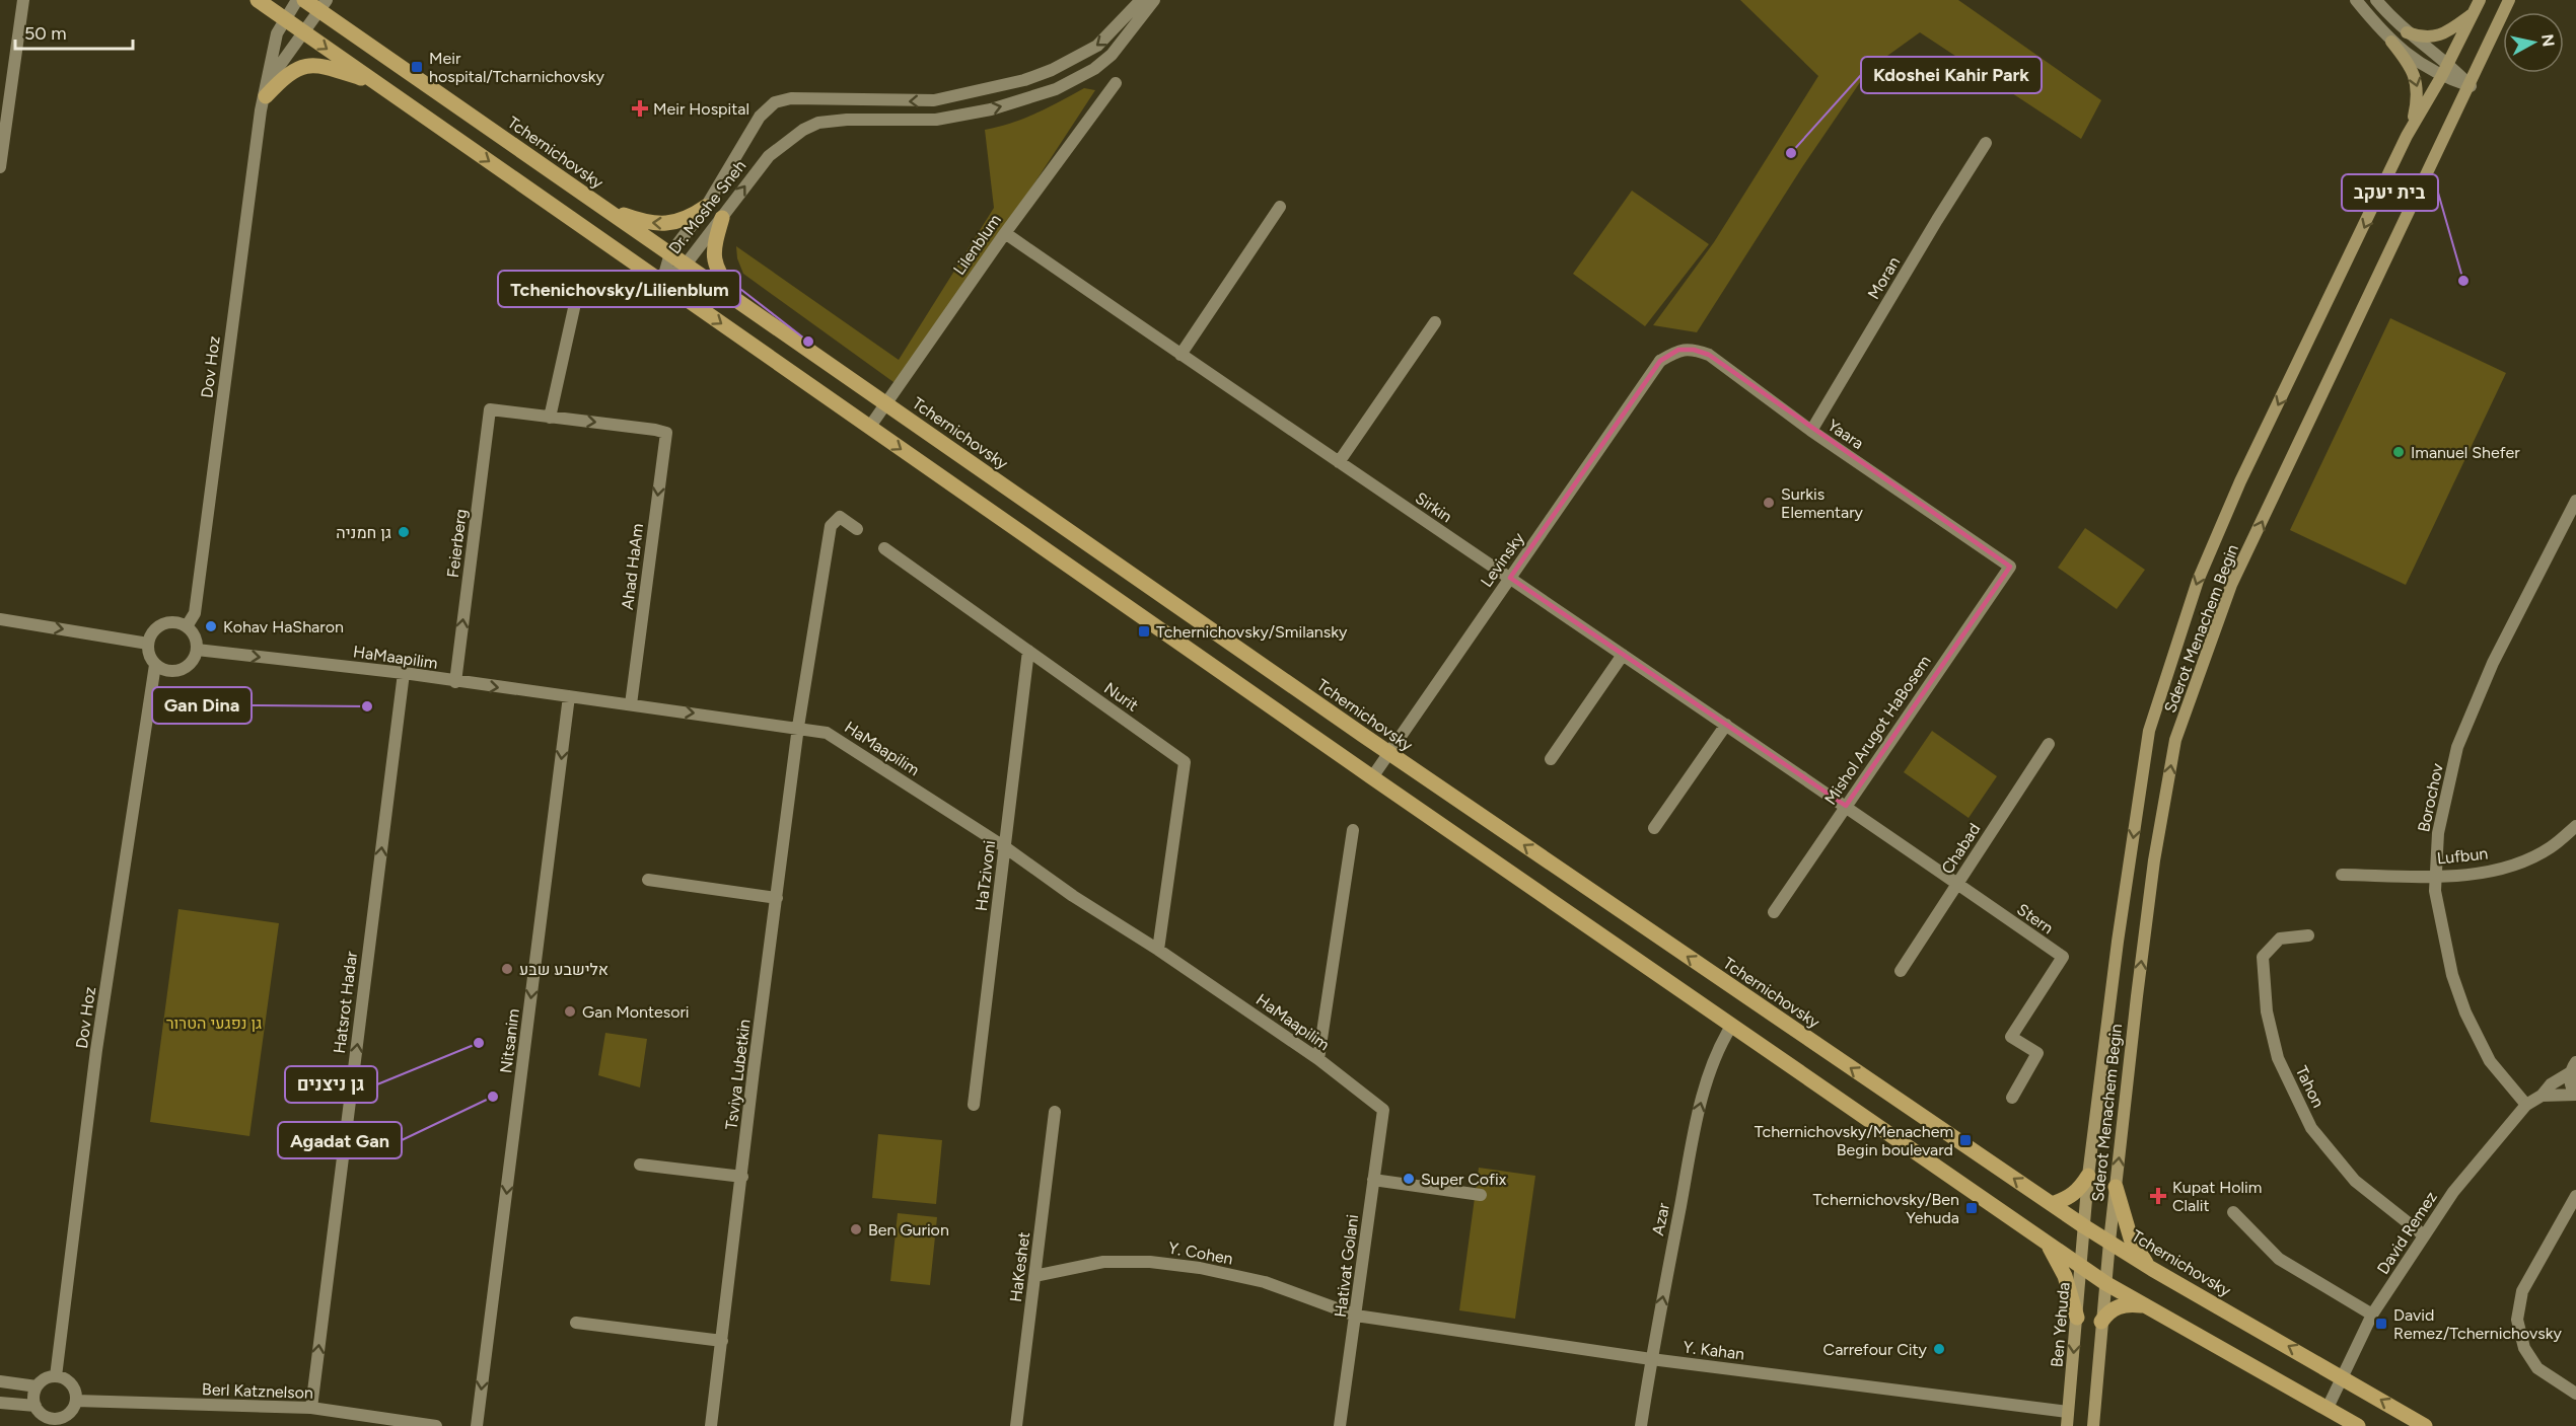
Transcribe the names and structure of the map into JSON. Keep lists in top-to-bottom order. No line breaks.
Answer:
{"streets":{"main road":["Tchernichovsky","Sderot Menachem Begin","Ben Yehuda"],"street":["Dr. Moshe Sneh","Lilenblum","Moran","Dov Hoz","Yaara","Sirkin","Feierberg","Levinsky","Ahad HaAm","HaMaapilim","Nurit","Mishol Arugot HaBosem","Borochov","Chabad","Lufbun","HaTzivoni","Stern","Hatsrot Hadar","Nitsanim","Tsviya Lubetkin","Tahon","Azar","David Remez","Y. Cohen","Hativat Golani","HaKeshet","Y. Kahan","Berl Katznelson"]},"crossings":[["Tchernichovsky","Dr. Moshe Sneh"],["Tchernichovsky","Lilenblum"],["Tchernichovsky","Dov Hoz"],["Tchernichovsky","Levinsky"],["Tchernichovsky","Sderot Menachem Begin"],["Tchernichovsky","David Remez"],["Tchernichovsky","Ben Yehuda"],["Lilenblum","Sirkin"],["Moran","Yaara"],["Dov Hoz","HaMaapilim"],["Dov Hoz","Berl Katznelson"],["Yaara","Levinsky"],["Yaara","Mishol Arugot HaBosem"],["Sirkin","Levinsky"],["Sirkin","Mishol Arugot HaBosem"],["Sirkin","Stern"],["Feierberg","Ahad HaAm"],["Feierberg","HaMaapilim"],["Ahad HaAm","HaMaapilim"],["Sderot Menachem Begin","Ben Yehuda"],["HaMaapilim","Nurit"],["HaMaapilim","HaTzivoni"],["HaMaapilim","Hatsrot Hadar"],["HaMaapilim","Nitsanim"],["HaMaapilim","Tsviya Lubetkin"],["HaMaapilim","Hativat Golani"],["Nurit","HaTzivoni"],["Mishol Arugot HaBosem","Stern"],["Borochov","Lufbun"],["Borochov","David Remez"],["Chabad","Stern"],["Hatsrot Hadar","Berl Katznelson"],["Tahon","David Remez"],["Azar","Y. Kahan"],["Y. Cohen","Hativat Golani"],["Y. Cohen","HaKeshet"],["Y. Cohen","Y. Kahan"],["Hativat Golani","Y. Kahan"],["Ben Yehuda","Y. Kahan"]],"one_way":["Feierberg","HaMaapilim","Hatsrot Hadar","Nitsanim","Azar"],"parks":["גן נפגעי הטרור"],"places":{"transit":["Meir hospital/Tcharnichovsky","Tchernichovsky/Smilansky","Tchernichovsky/Menachem Begin boulevard","Tchernichovsky/Ben Yehuda","David Remez/Tchernichovsky"],"health":["Meir Hospital","Kupat Holim Clalit"],"other":["Kdoshei Kahir Park","בית יעקב","Tchenichovsky/Lilienblum","Imanuel Shefer","Surkis Elementary","גן חמניה","Kohav HaSharon","Gan Dina","אלישבע שבע","Gan Montesori","גן ניצנים","Agadat Gan","Super Cofix","Ben Gurion","Carrefour City"]},"scale_bar":"50 m","north":"right"}
